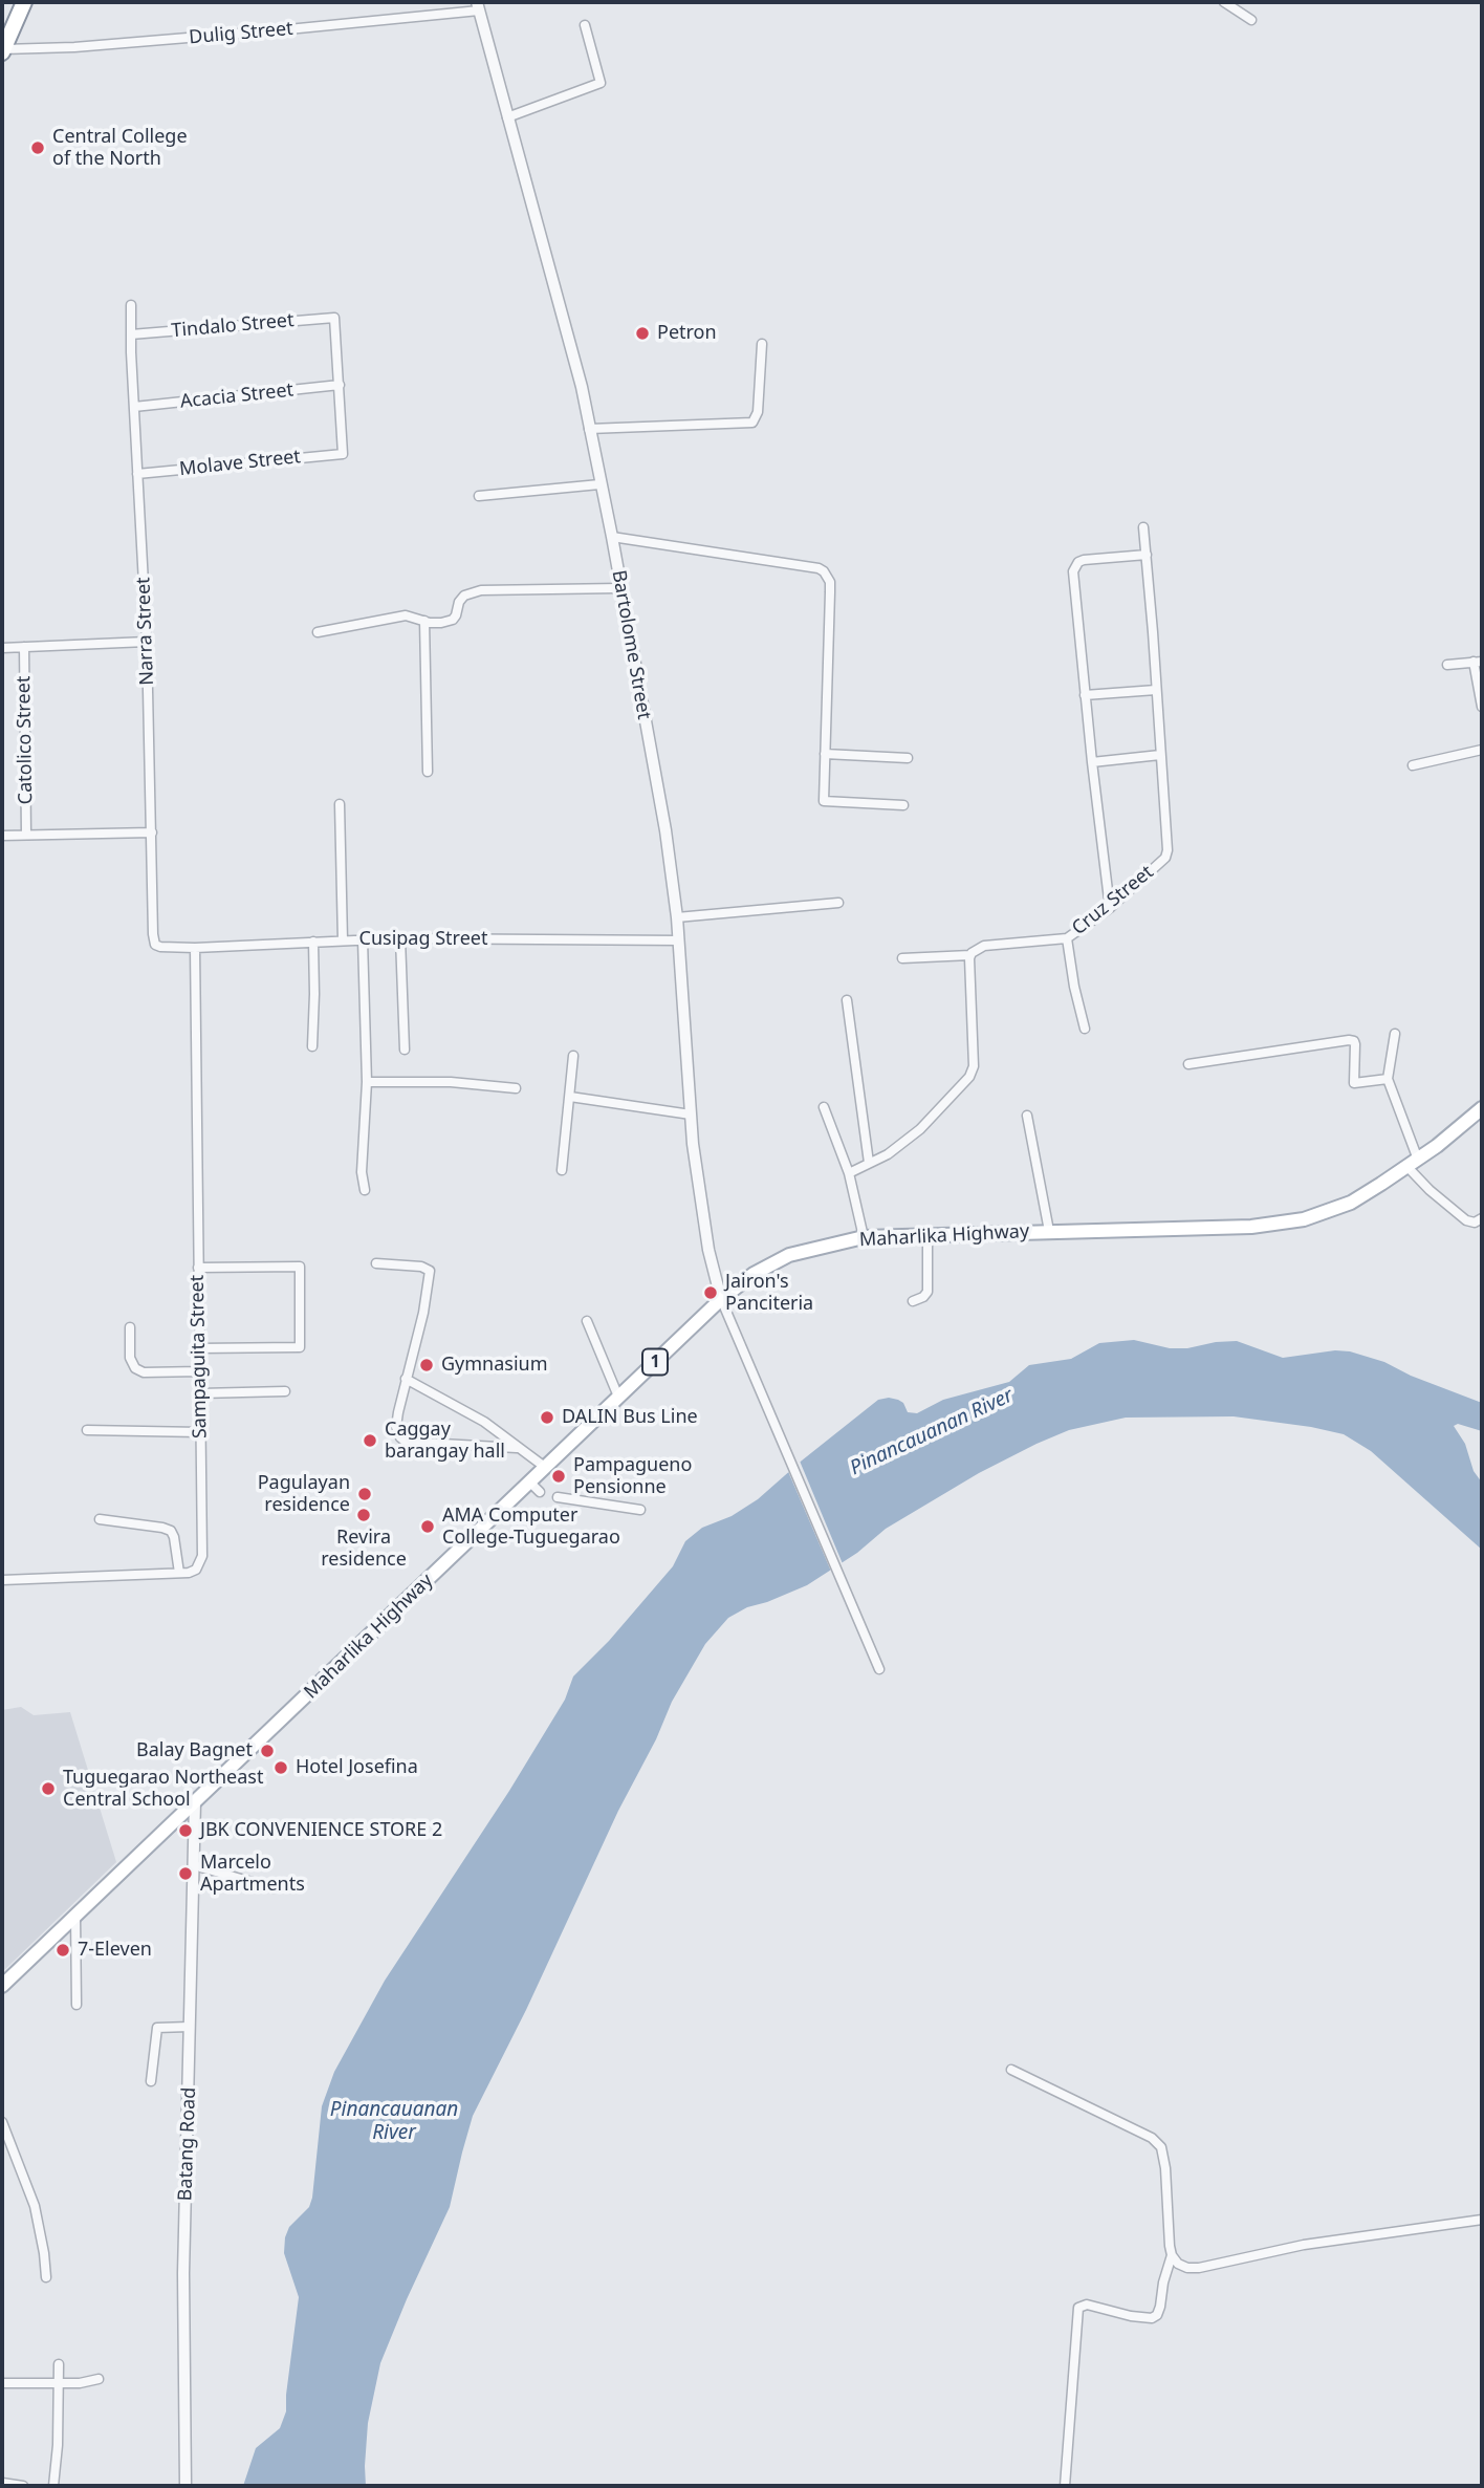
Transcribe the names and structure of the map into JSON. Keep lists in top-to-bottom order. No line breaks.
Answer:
{"streets":{"main road":["Maharlika Highway","1"],"street":["Dulig Street","Tindalo Street","Acacia Street","Molave Street","Narra Street","Bartolome Street","Catolico Street","Cruz Street","Cusipag Street","Sampaguita Street","Batang Road"]},"crossings":[["Dulig Street","Bartolome Street"],["Tindalo Street","Acacia Street"],["Tindalo Street","Molave Street"],["Tindalo Street","Narra Street"],["Acacia Street","Molave Street"],["Acacia Street","Narra Street"],["Molave Street","Narra Street"],["Narra Street","Cusipag Street"],["Bartolome Street","Cusipag Street"],["Bartolome Street","Maharlika Highway"],["Cusipag Street","Sampaguita Street"],["Maharlika Highway","Batang Road"]],"water":["Pinancauanan River"],"places":["Central College of the North","Petron","Jairon's Panciteria","Gymnasium","DALIN Bus Line","Caggay barangay hall","Pampagueno Pensionne","Pagulayan residence","Revira residence","AMA Computer College-Tuguegarao","Balay Bagnet","Hotel Josefina","Tuguegarao Northeast Central School","JBK CONVENIENCE STORE 2","Marcelo Apartments","7-Eleven"]}
